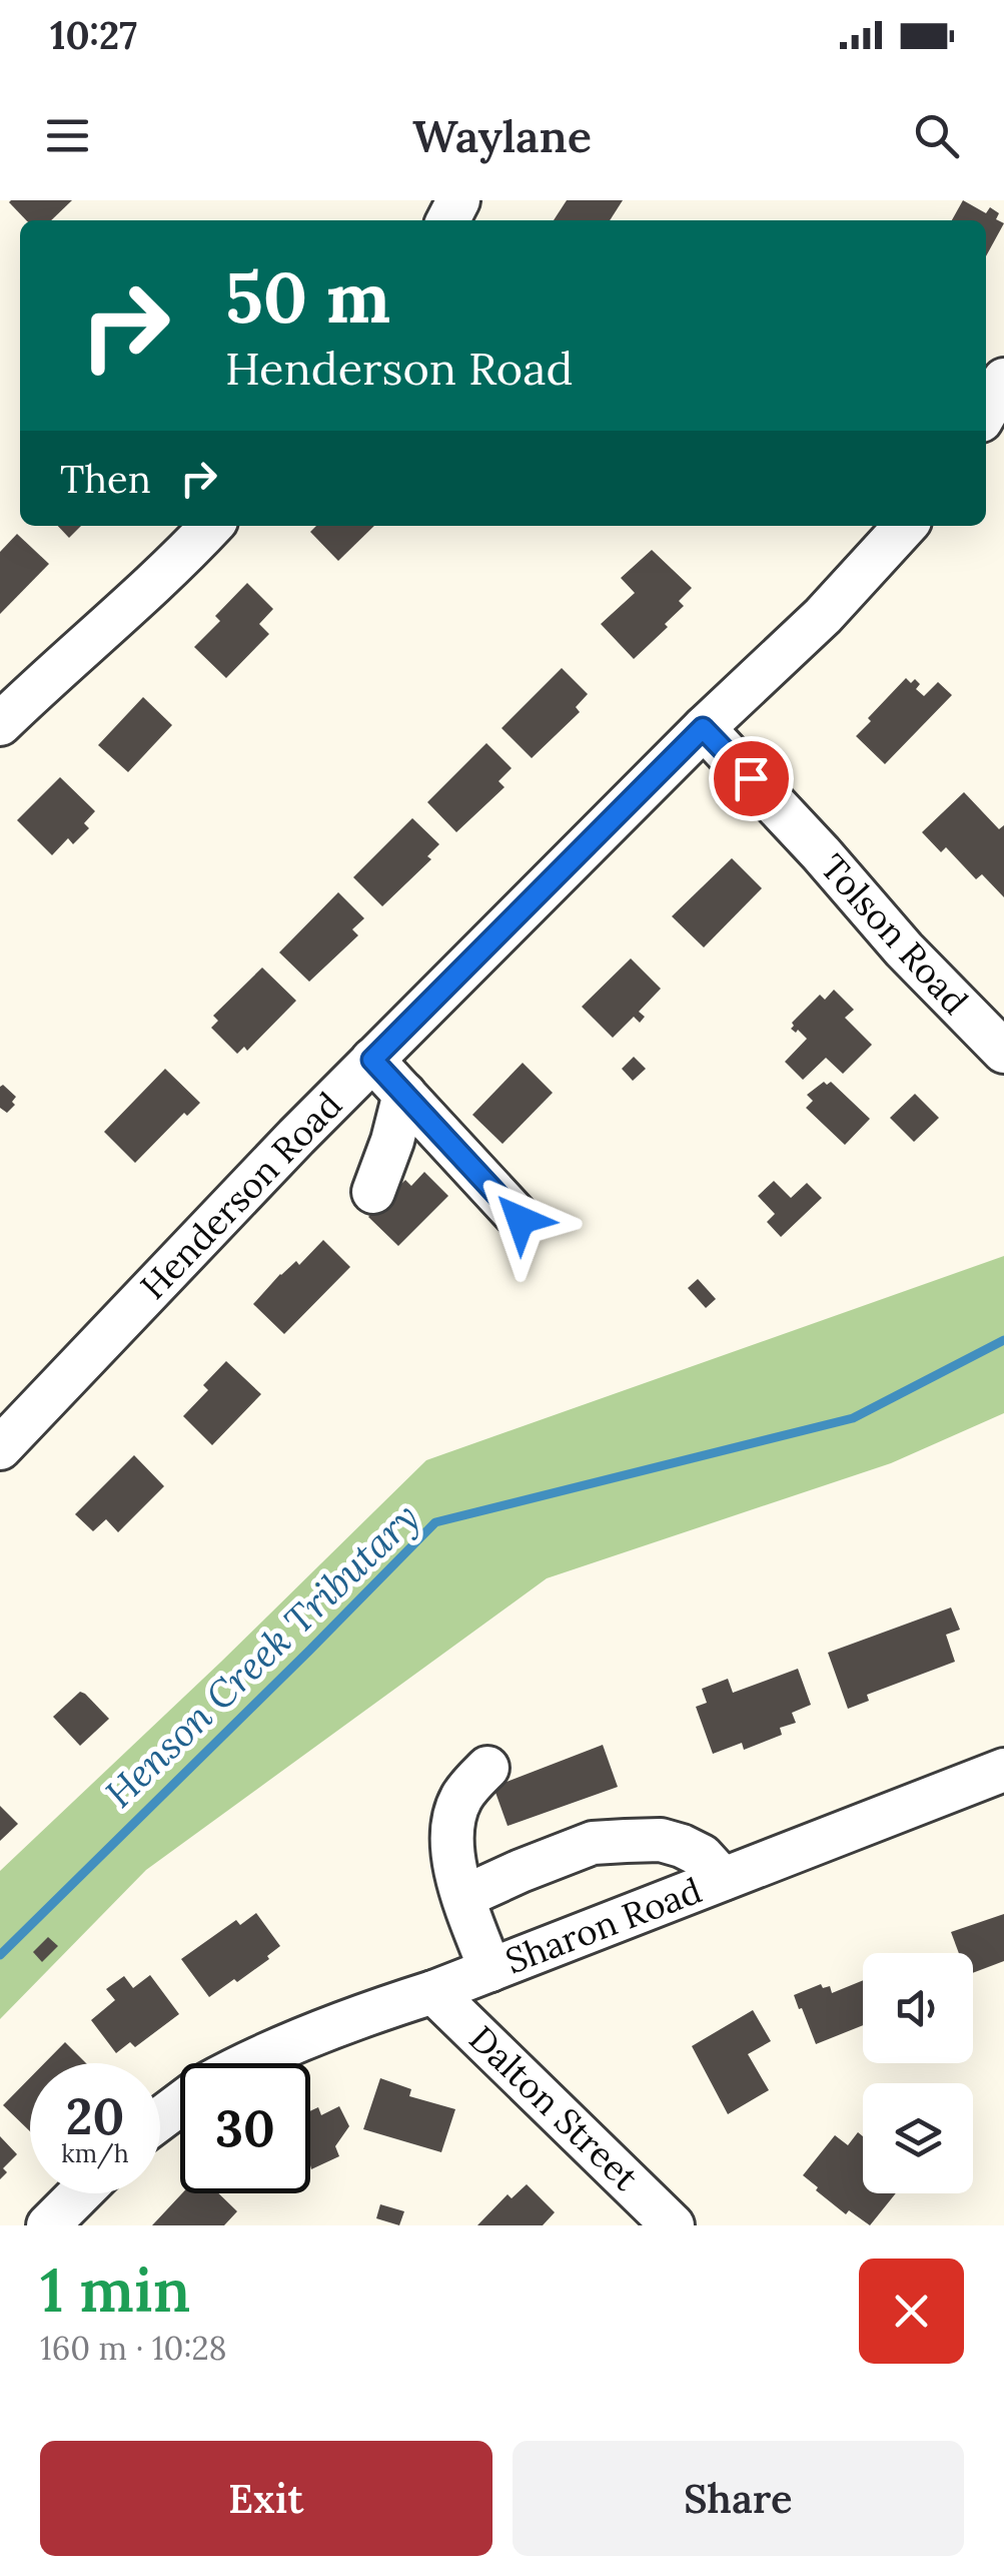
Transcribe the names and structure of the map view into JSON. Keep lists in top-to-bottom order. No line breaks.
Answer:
{"streets":{"street":["Tolson Road","Henderson Road","Sharon Road","Dalton Street"]},"crossings":[["Tolson Road","Henderson Road"],["Sharon Road","Dalton Street"]],"water":["Henson Creek Tributary"],"page":{"status":"10:27","header":"Waylane","turn":["50 m","Henderson Road"],"then":"Then","speed":"20 km/h","limit":"30","heading":["1 min","160 m · 10:28"],"buttons":["Exit","Share"]}}
